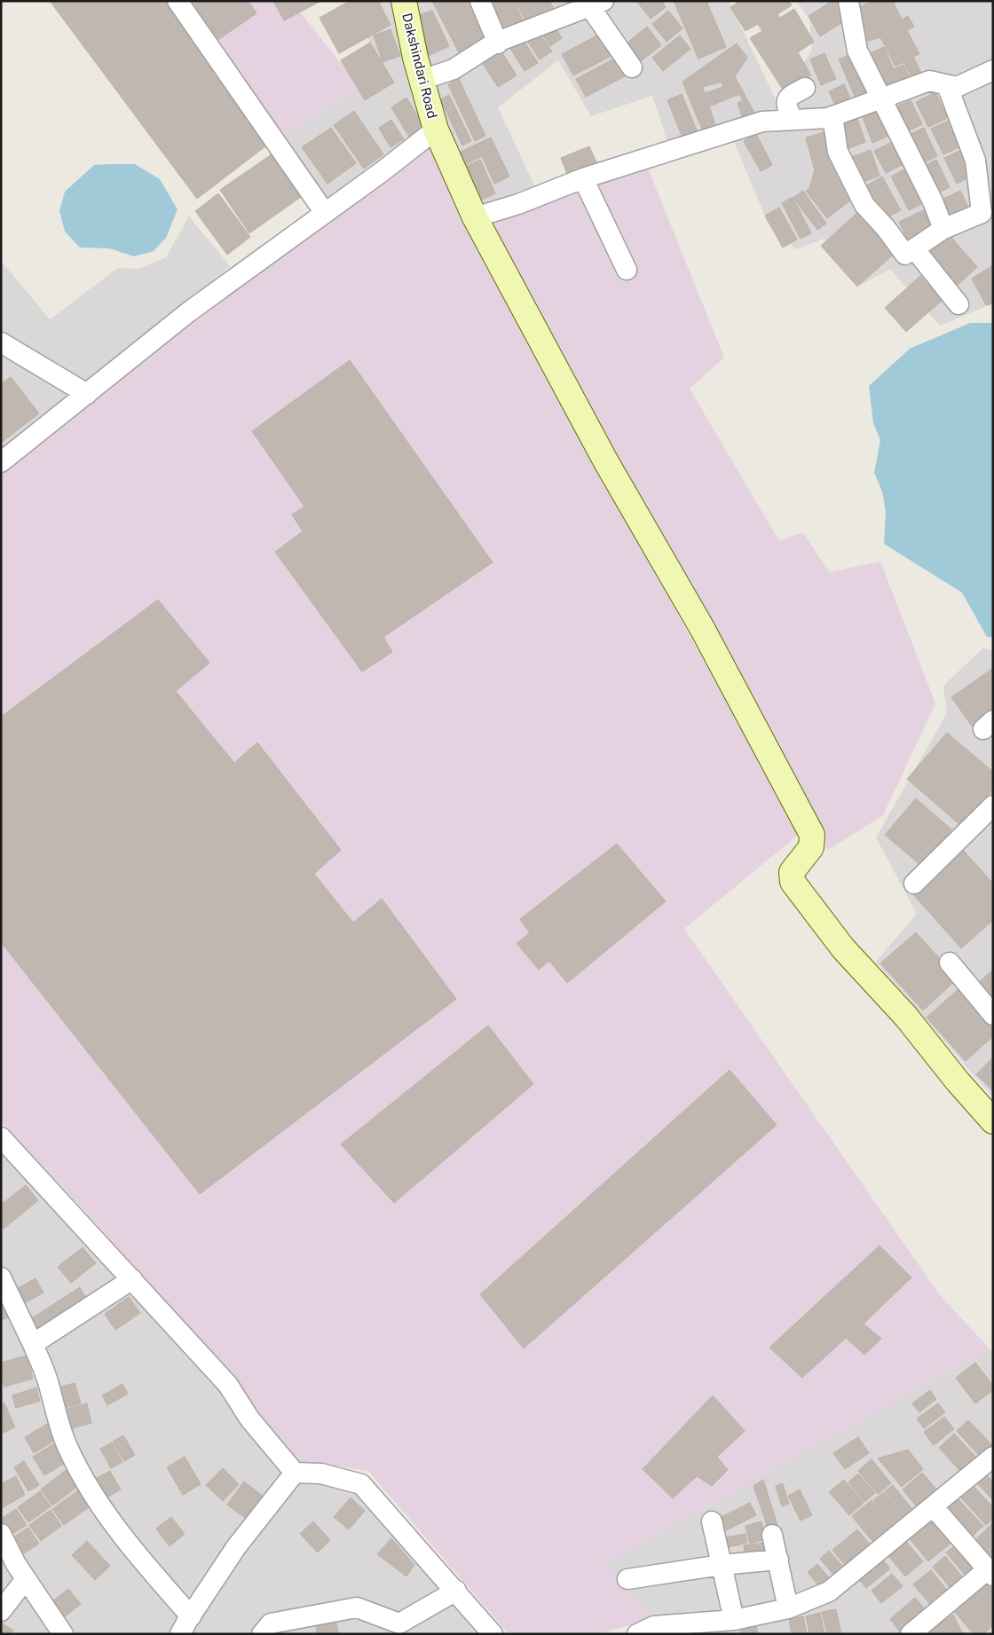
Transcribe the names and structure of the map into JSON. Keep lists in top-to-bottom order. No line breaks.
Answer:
{"streets":{"street":["Dakshindari Road"]}}
